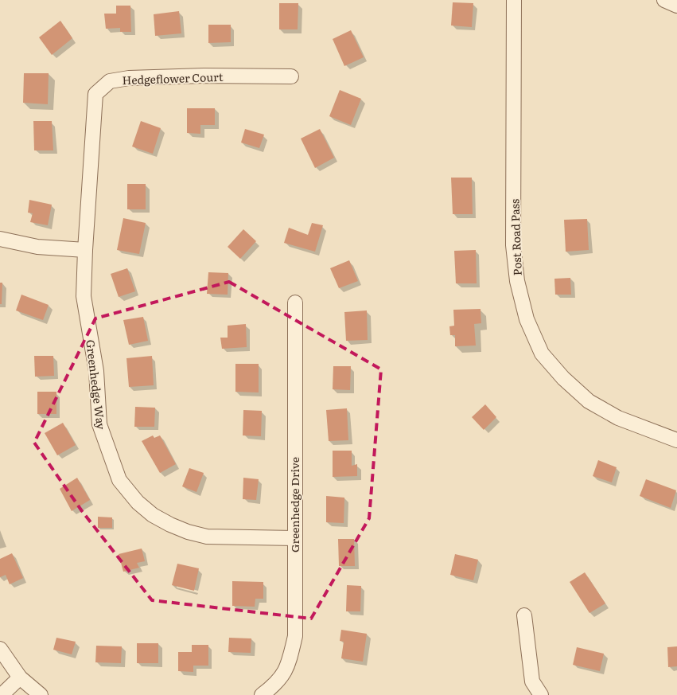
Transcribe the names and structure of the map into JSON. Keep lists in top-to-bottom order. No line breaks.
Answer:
{"streets":{"street":["Hedgeflower Court","Post Road Pass","Greenhedge Way","Greenhedge Drive"]},"crossings":[["Hedgeflower Court","Greenhedge Way"],["Greenhedge Way","Greenhedge Drive"]]}
